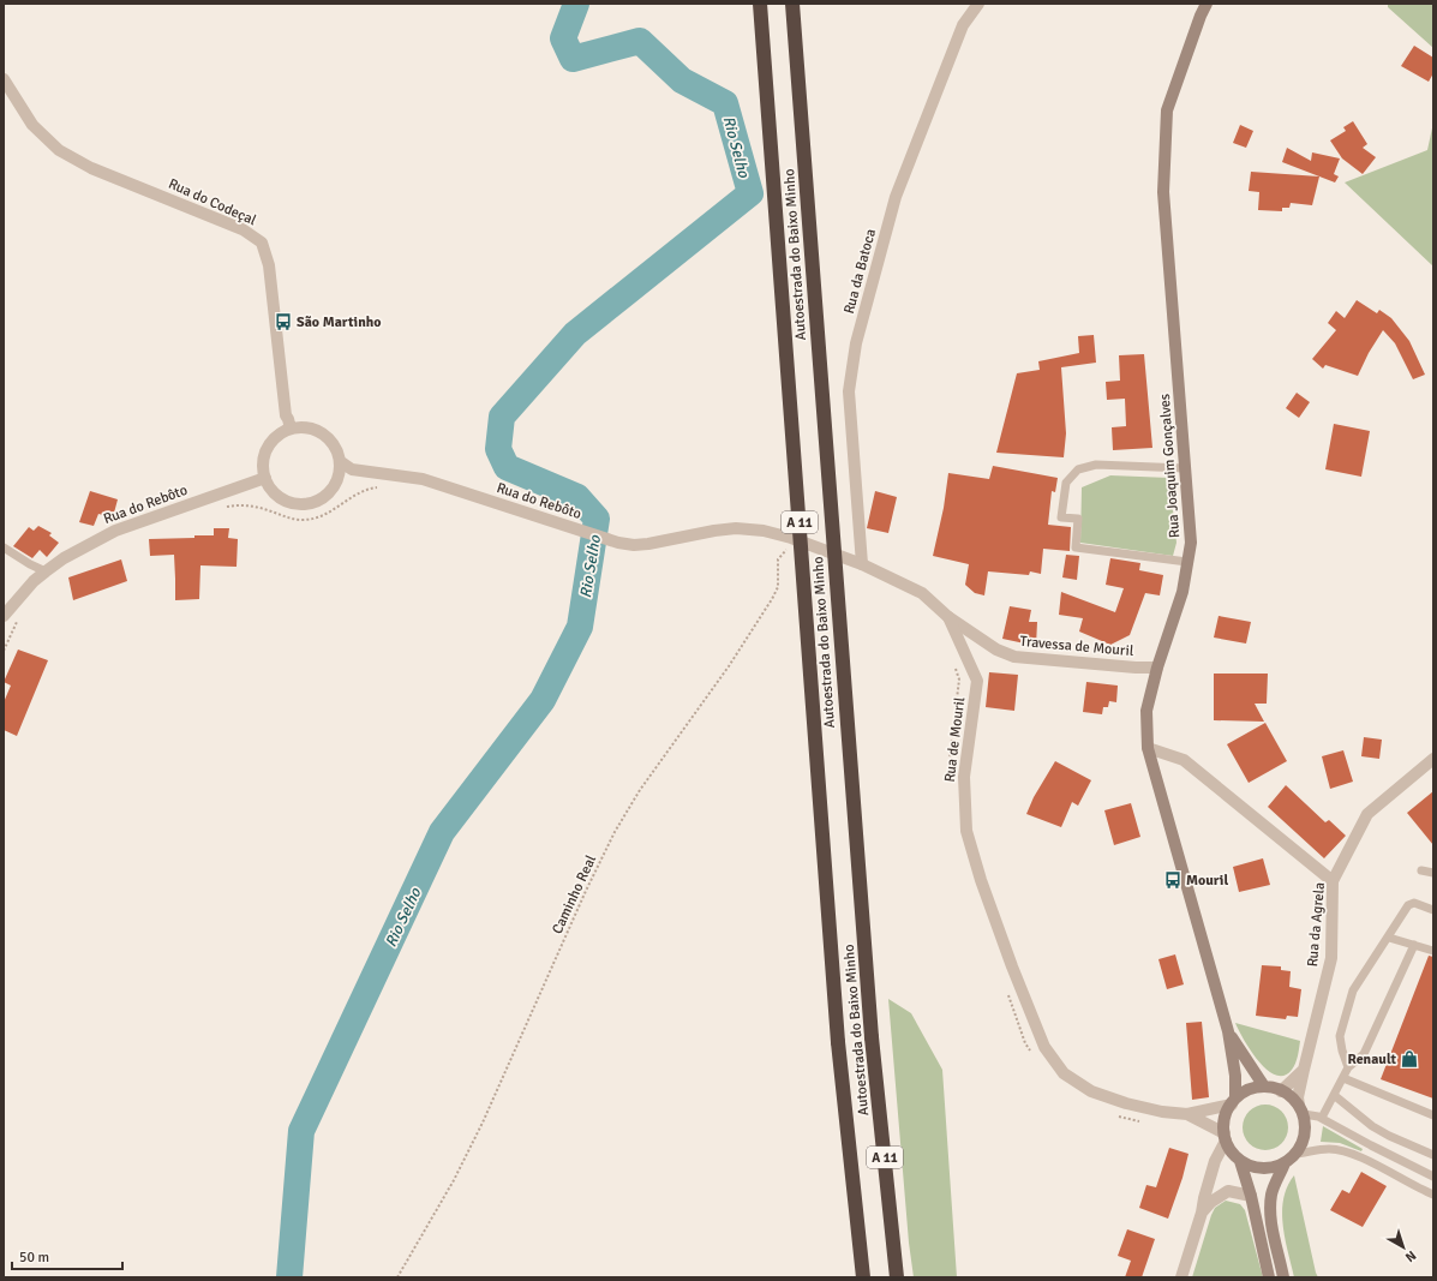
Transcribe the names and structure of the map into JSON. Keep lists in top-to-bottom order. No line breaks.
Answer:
{"streets":{"highway":["Autoestrada do Baixo Minho","A 11"],"main road":["Rua Joaquim Gonçalves"],"street":["Rua do Codeçal","Rua da Batoca","Rua do Rebôto","Travessa de Mouril","Rua de Mouril","Rua da Agrela"],"path":["Caminho Real"]},"crossings":[["Rua do Codeçal","Rua do Rebôto"],["Rua da Batoca","Rua de Mouril"],["Rua Joaquim Gonçalves","Travessa de Mouril"],["Rua do Rebôto","Rua de Mouril"],["Travessa de Mouril","Rua de Mouril"],["Rua de Mouril","Caminho Real"],["Rua de Mouril","Rua da Agrela"]],"water":["Rio Selho"],"places":{"bus stop":["São Martinho","Mouril"],"shop":["Renault"]},"scale_bar":"50 m","north":"bottom right"}
